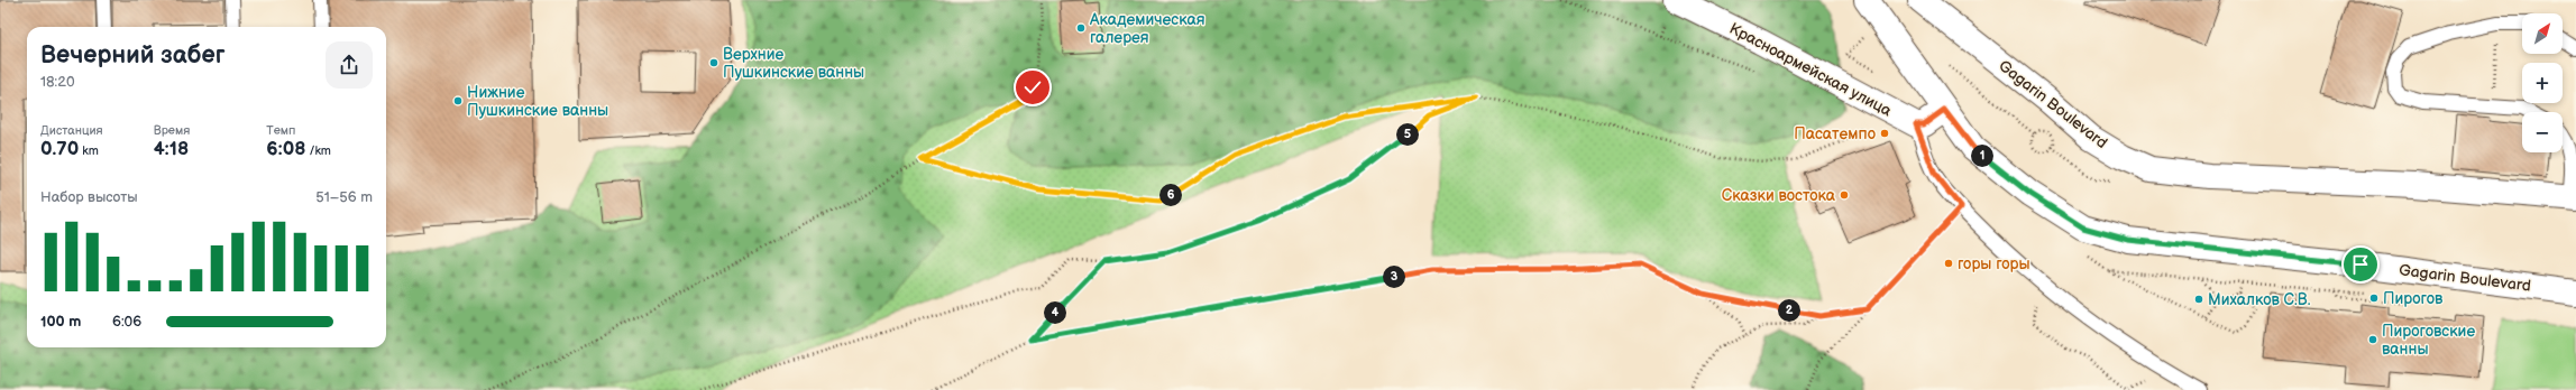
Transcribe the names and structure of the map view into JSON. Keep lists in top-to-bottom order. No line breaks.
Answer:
{"streets":{"street":["Красноармейская улица","Gagarin Boulevard"]},"places":["Академическая галерея","Верхние Пушкинские ванны","Нижние Пушкинские ванны","Пасатемпо","Сказки востока","горы горы","Пирогов","Михалков С.В.","Пироговские ванны"],"north":"top right","page":{"map_buttons":["+","−"],"heading":["Вечерний забег","18:20"],"stats":[["Дистанция","0.70 km"],["Время","4:18"],["Темп","6:08 /km"]],"pins":["5","1","6","3","2","4"],"chart":["Набор высоты","51–56 m"],"list":[{"name":"100 m","note":"6:06"}]}}
